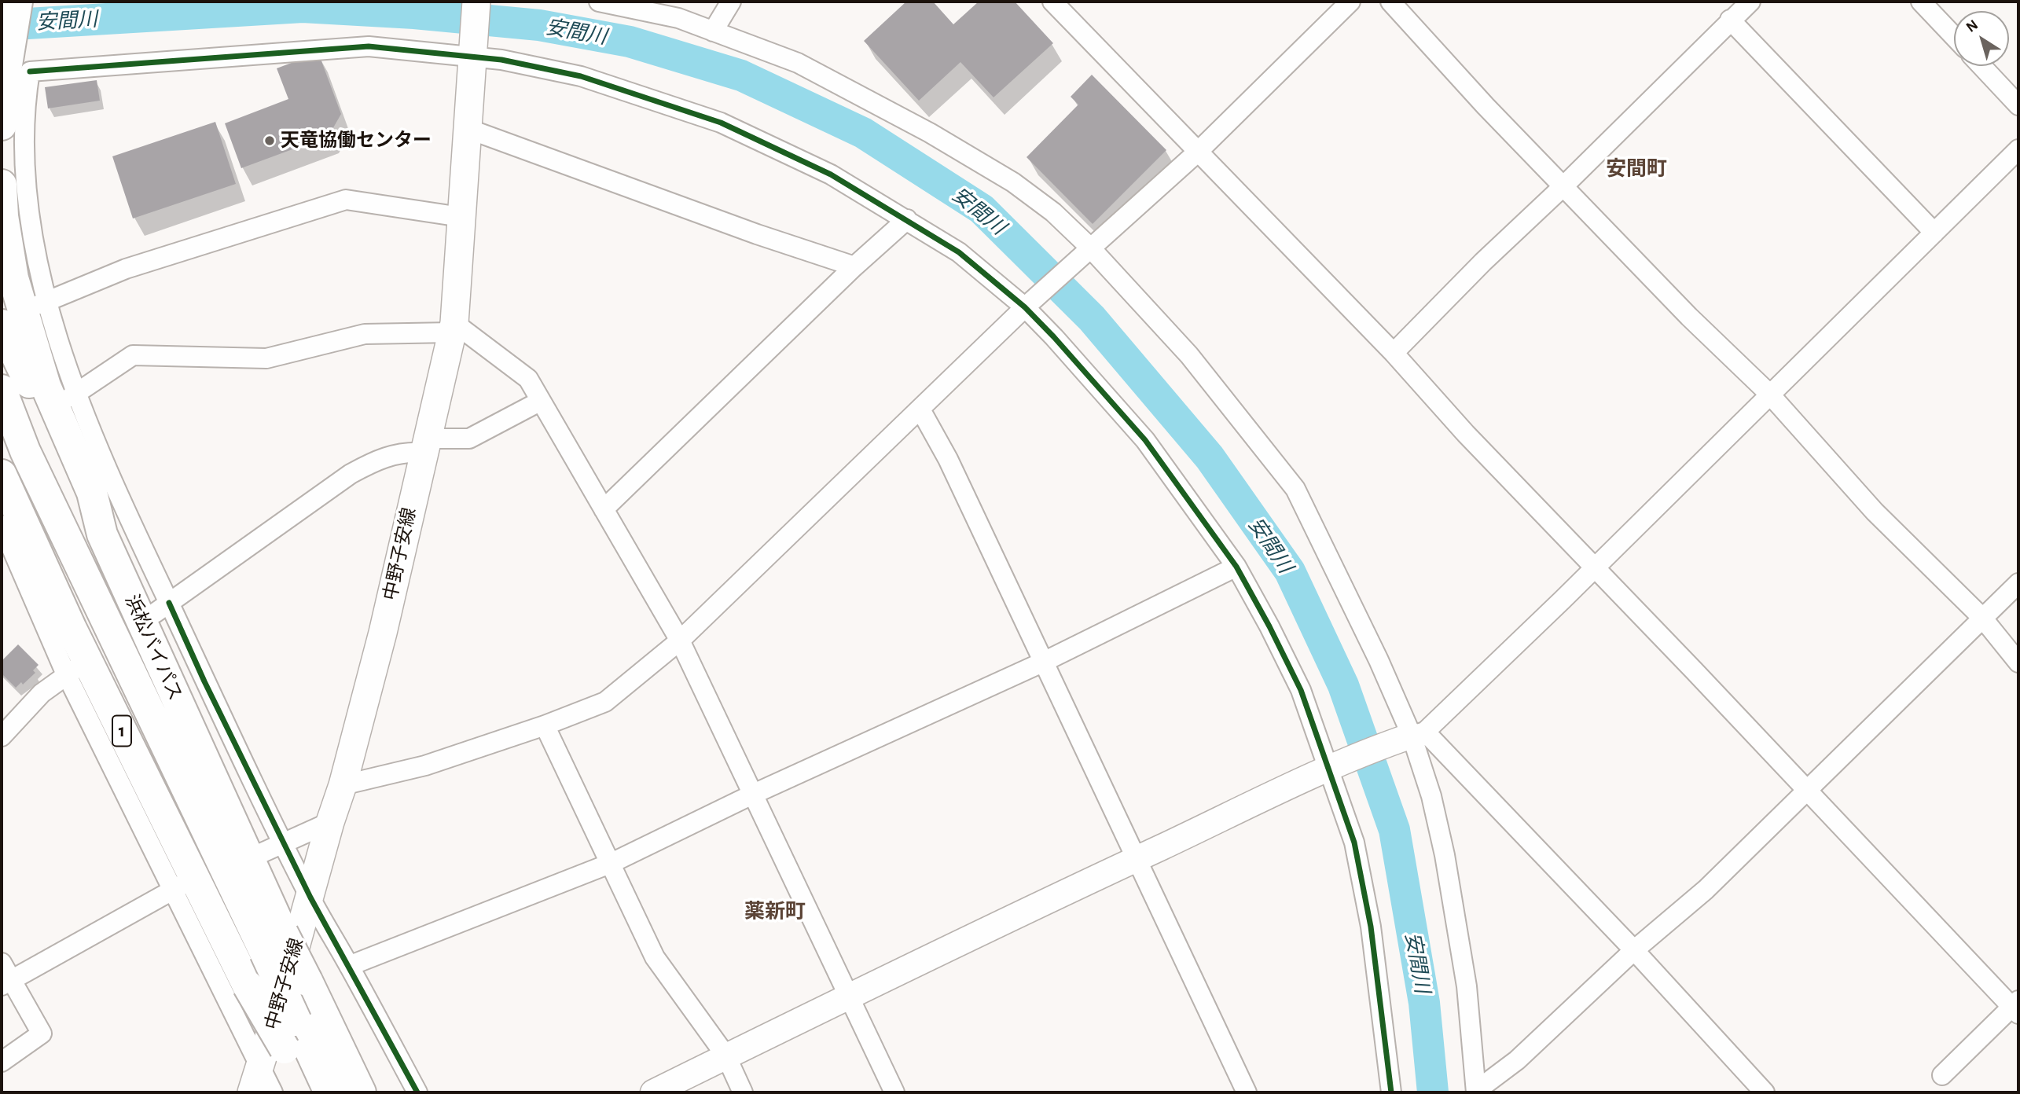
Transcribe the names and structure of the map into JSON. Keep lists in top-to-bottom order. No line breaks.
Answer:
{"streets":{"highway":["浜松バイパス","1"],"main road":["中野子安線"]},"crossings":[["浜松バイパス","1"]],"districts":["安間町","薬新町"],"water":["安間川"],"places":["天竜協働センター"],"north":"top left"}
